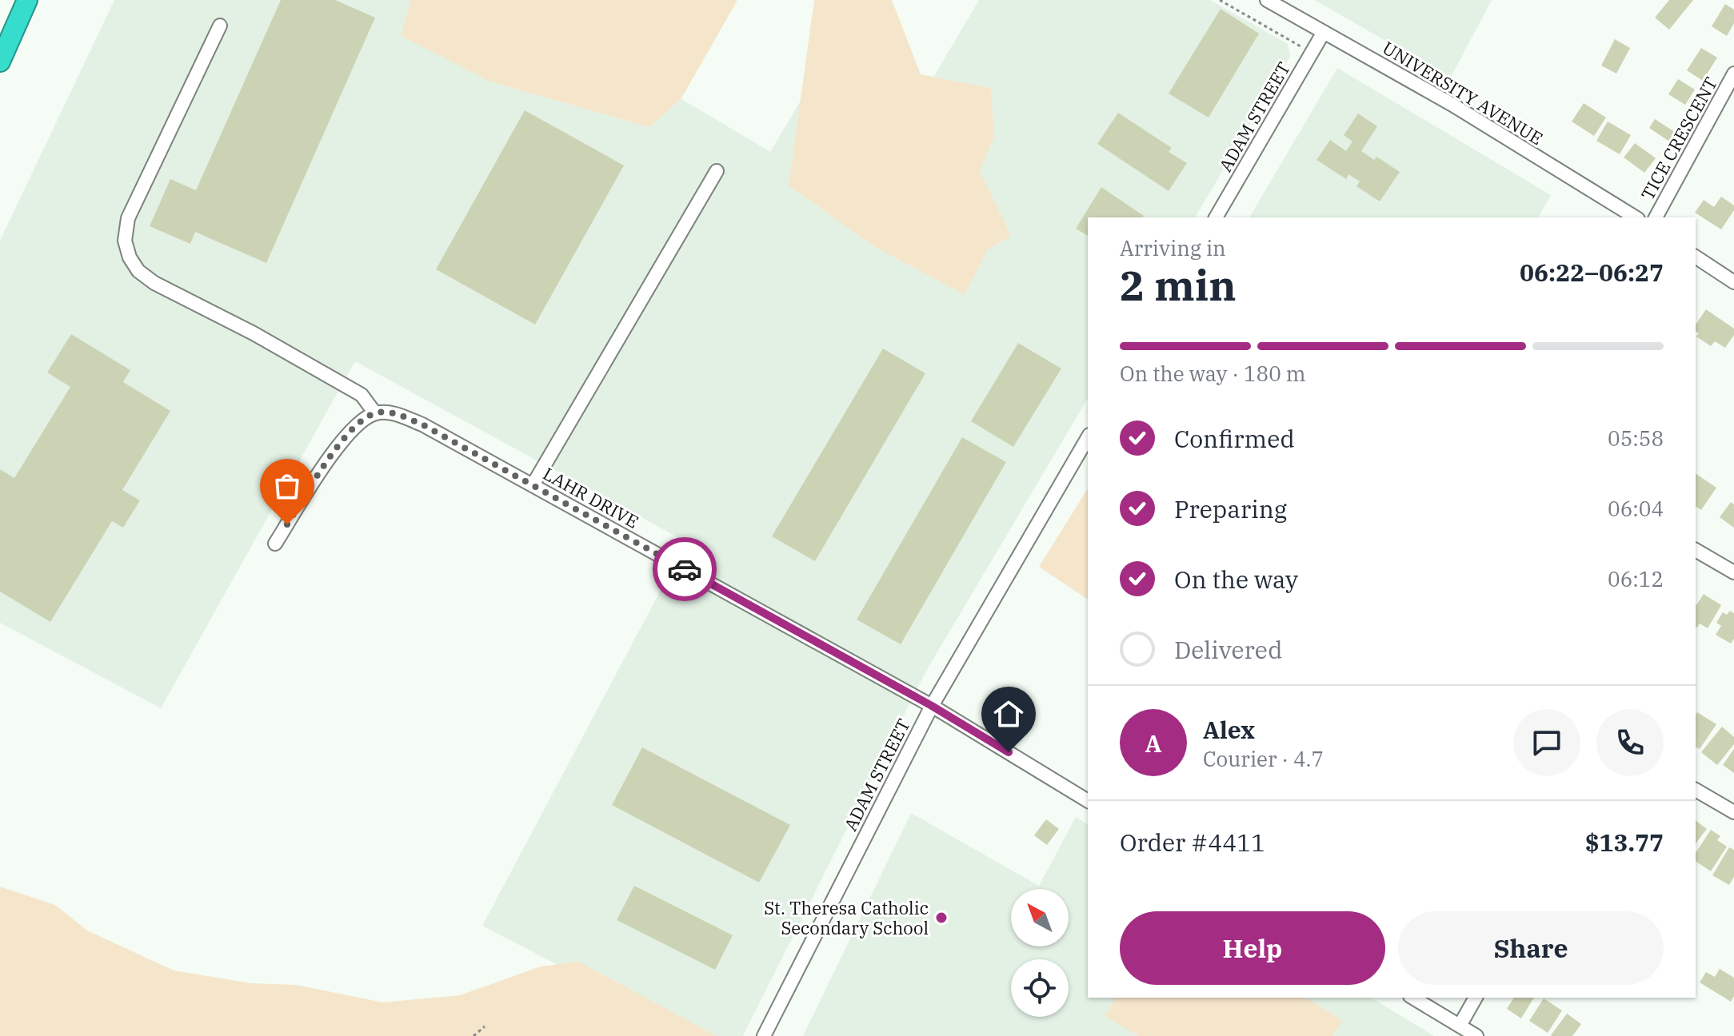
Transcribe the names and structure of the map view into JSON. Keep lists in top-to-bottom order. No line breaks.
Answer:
{"streets":{"street":["UNIVERSITY AVENUE","ADAM STREET","TICE CRESCENT","LAHR DRIVE"]},"crossings":[["UNIVERSITY AVENUE","ADAM STREET"],["ADAM STREET","LAHR DRIVE"]],"places":["St. Theresa Catholic Secondary School"],"north":"top left","page":{"heading":["2 min","Arriving in","06:22–06:27"],"panel":["Alex","Courier · 4.7","Order #4411","$13.77"],"bar":"On the way · 180 m","list":[["Confirmed","05:58"],["Preparing","06:04"],["On the way","06:12"],"Delivered"],"round":"A","buttons":["Help","Share"]}}
